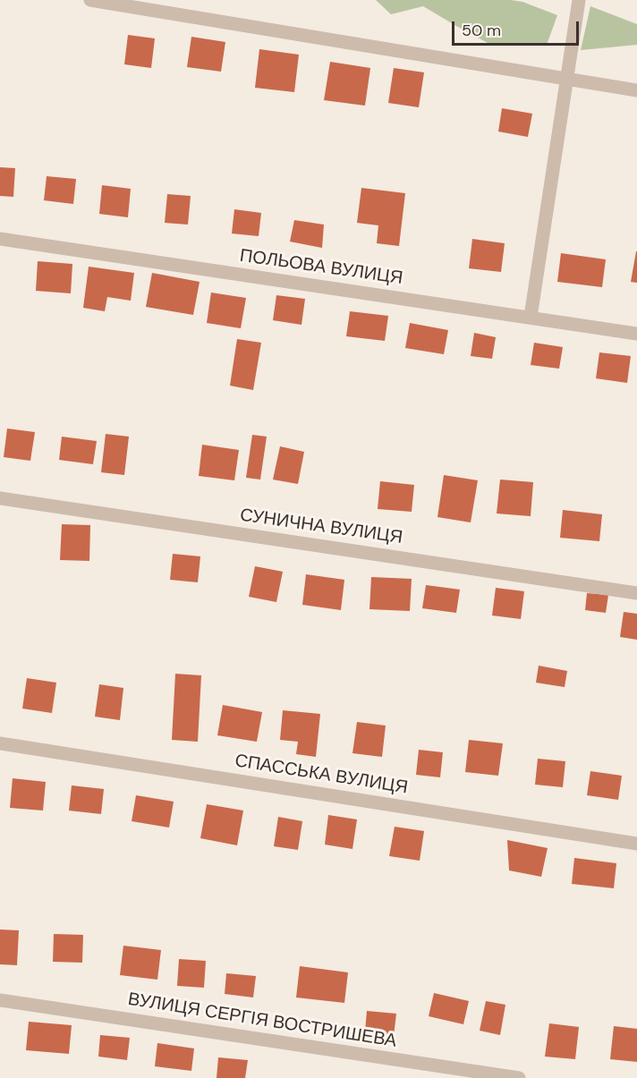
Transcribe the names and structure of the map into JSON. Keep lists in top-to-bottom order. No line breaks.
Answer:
{"streets":{"street":["ПОЛЬОВА ВУЛИЦЯ","СУНИЧНА ВУЛИЦЯ","СПАССЬКА ВУЛИЦЯ","ВУЛИЦЯ СЕРГІЯ ВОСТРИШЕВА"]},"scale_bar":"50 m"}
